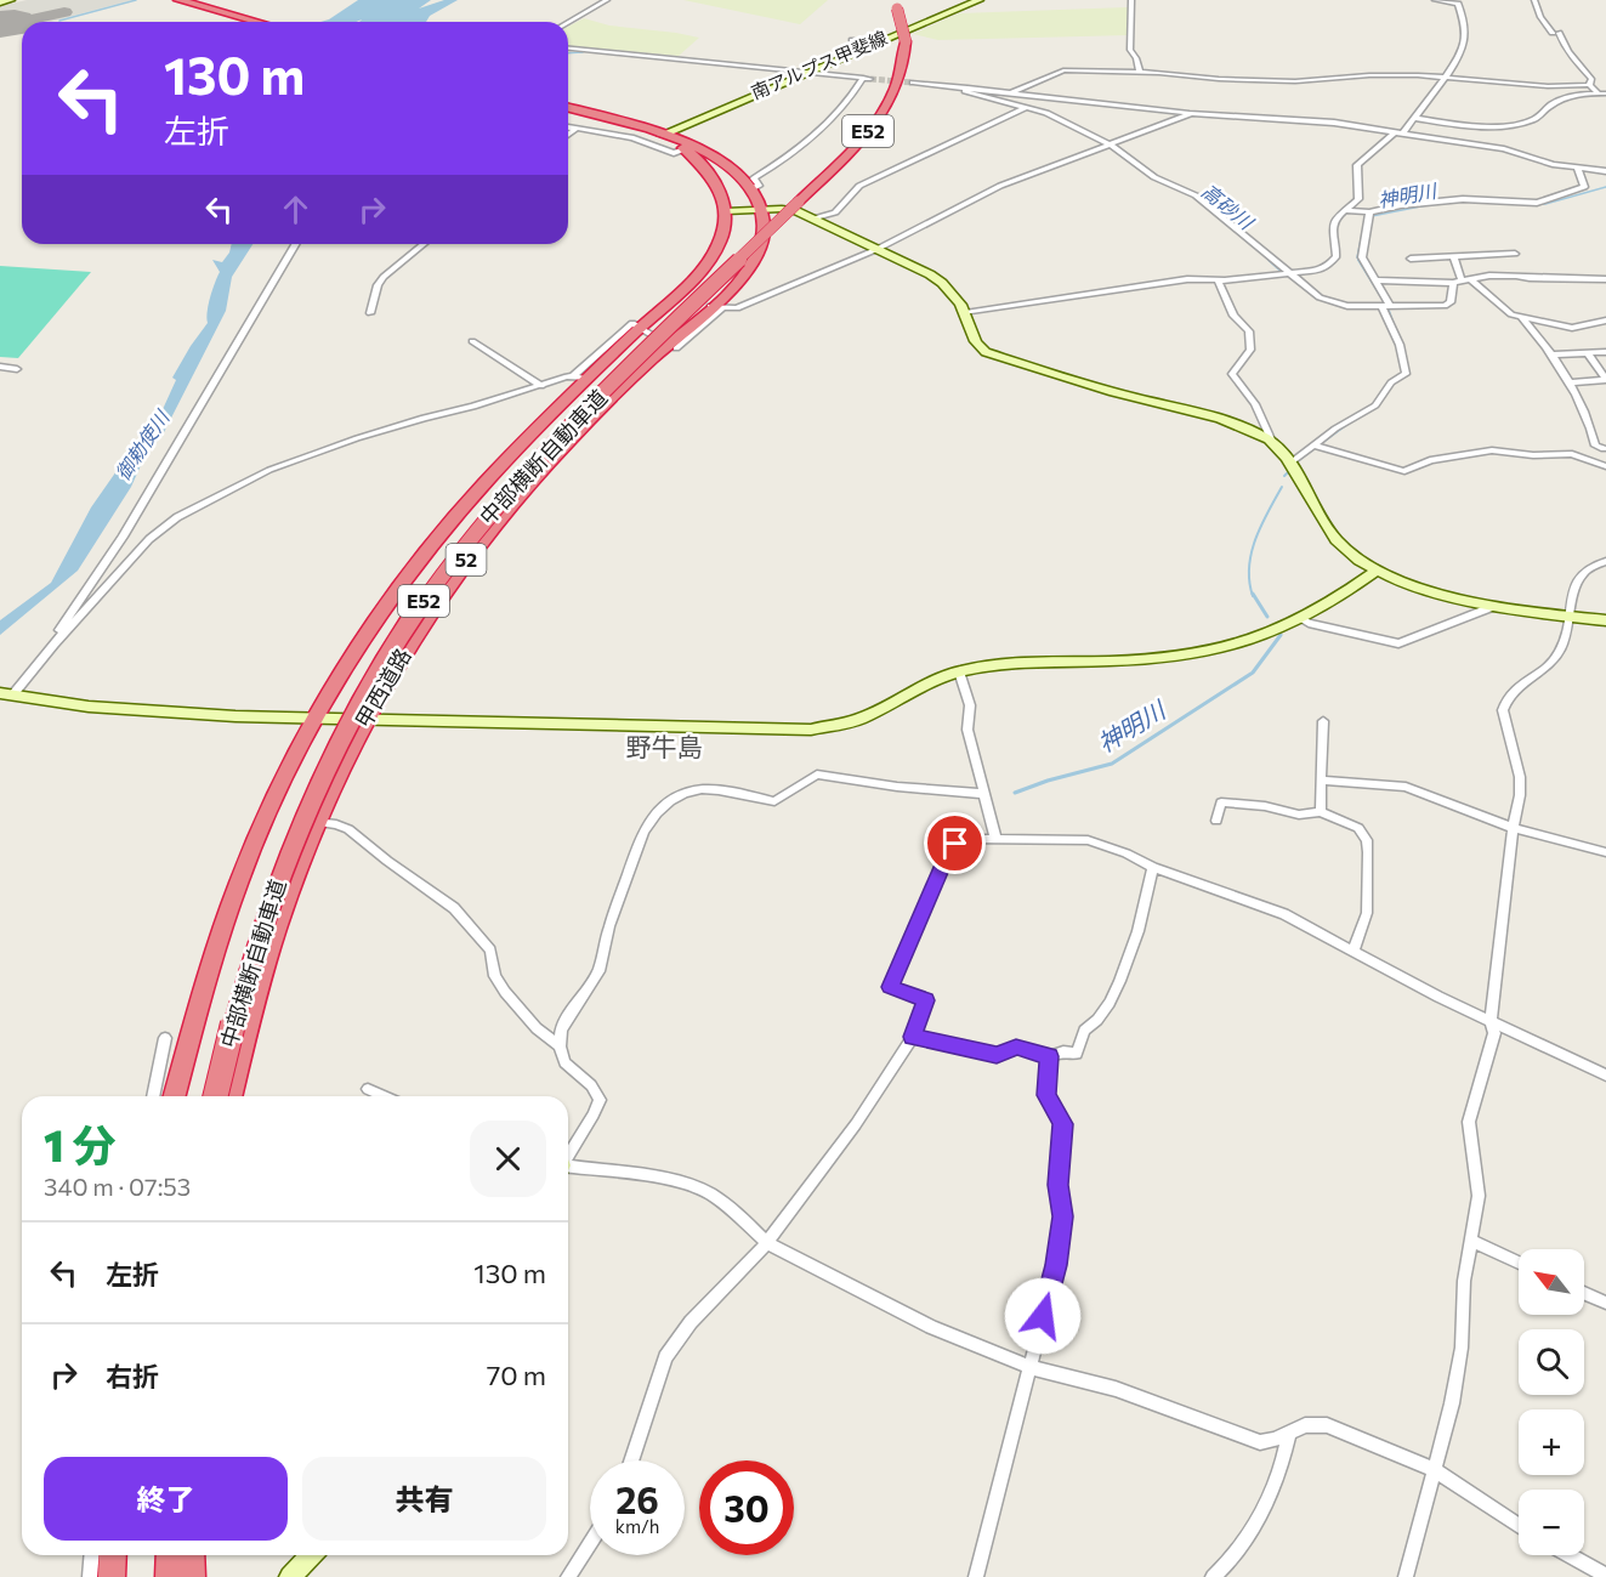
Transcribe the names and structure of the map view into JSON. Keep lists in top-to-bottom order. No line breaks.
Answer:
{"streets":{"highway":["E52","中部横断自動車道","52","甲西道路"],"street":["南アルプス甲斐線"]},"districts":["野牛島"],"water":["神明川","高砂川","御勅使川"],"north":"top left","page":{"turn":["130 m","左折"],"heading":["1 分","340 m · 07:53"],"list":[{"name":"左折","value":"130 m"},{"name":"右折","value":"70 m"}],"map_buttons":["+","−"],"buttons":["終了","共有"],"speed":"26 km/h","limit":"30"}}
